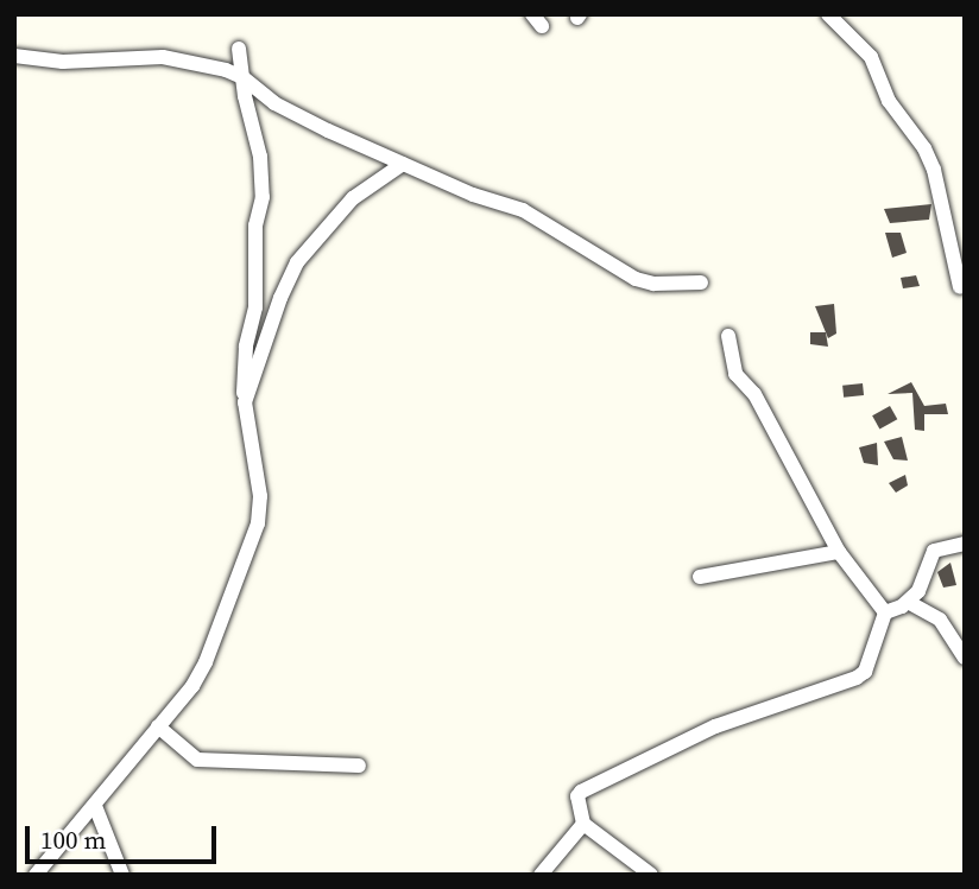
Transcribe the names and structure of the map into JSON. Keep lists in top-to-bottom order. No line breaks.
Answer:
{"scale_bar":"100 m"}
